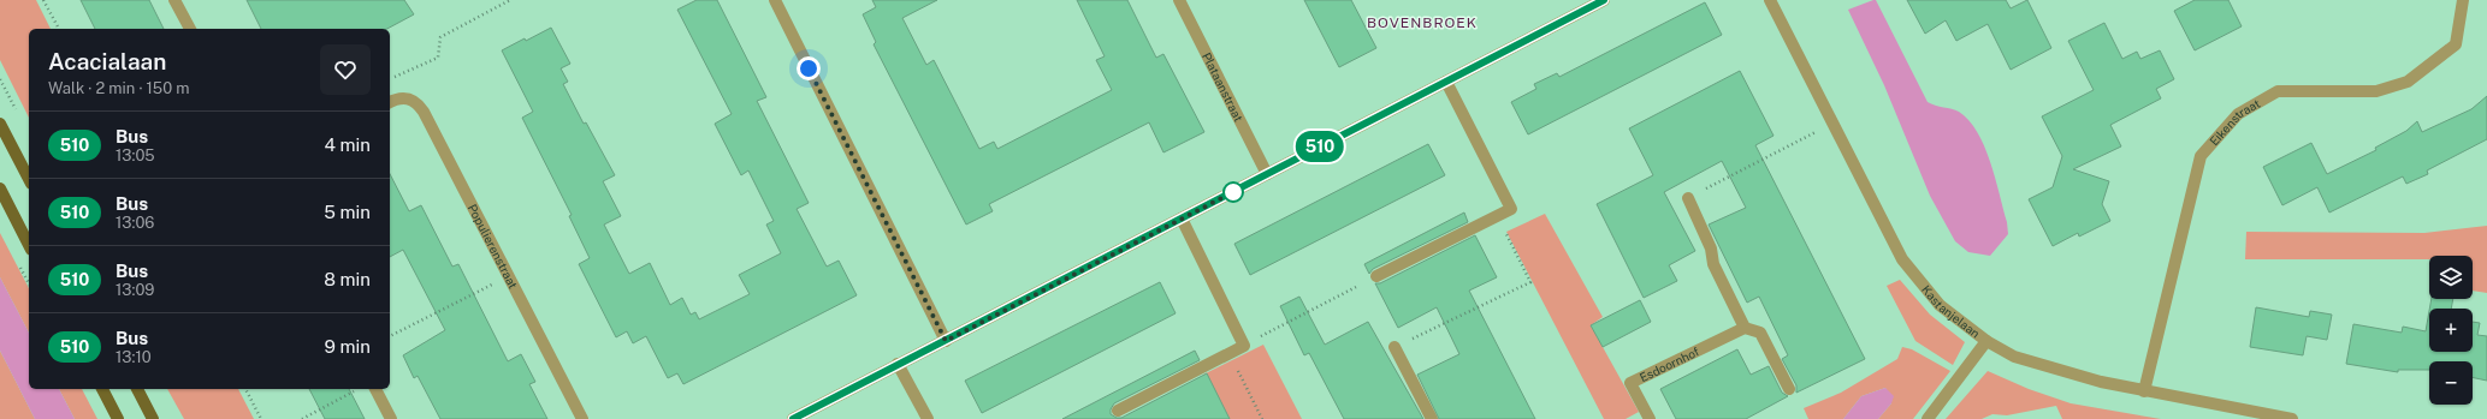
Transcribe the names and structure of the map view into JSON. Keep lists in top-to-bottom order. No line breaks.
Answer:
{"streets":{"street":["Plataanstraat","Eikenstraat","Populierenstraat","Kastanjelaan","Esdoornhof"]},"crossings":[["Eikenstraat","Kastanjelaan"]],"districts":["BOVENBROEK"],"lines":["bus line 510"],"page":{"on_map":"510","heading":["Acacialaan","Walk · 2 min · 150 m"],"list":[{"mark":"510","name":"Bus","note":"13:05","value":"4 min"},{"mark":"510","name":"Bus","note":"13:06","value":"5 min"},{"mark":"510","name":"Bus","note":"13:09","value":"8 min"},{"mark":"510","name":"Bus","note":"13:10","value":"9 min"}],"map_buttons":["+","−"]}}
